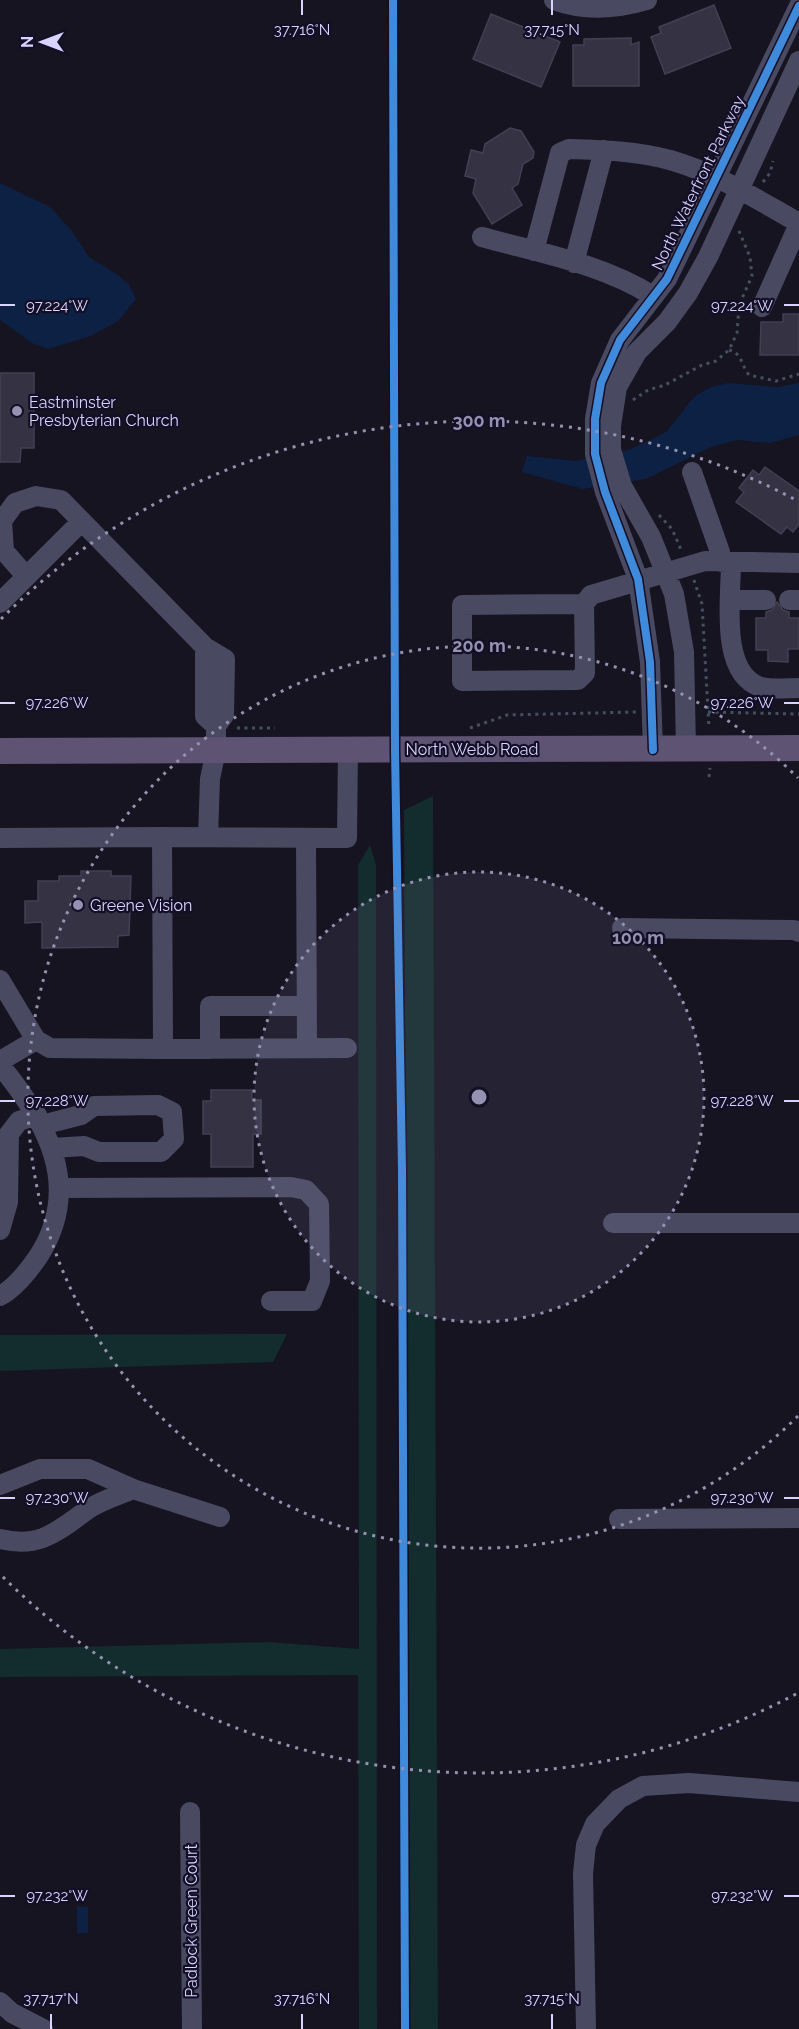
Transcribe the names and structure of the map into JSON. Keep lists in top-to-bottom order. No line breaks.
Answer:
{"streets":{"main road":["North Webb Road"],"street":["North Waterfront Parkway","Padlock Green Court"]},"crossings":[["North Waterfront Parkway","North Webb Road"]],"places":["Eastminster Presbyterian Church","Greene Vision"],"north":"left","coordinates":["37.716°N","37.715°N","97.224°W","97.226°W","97.228°W","97.230°W","97.232°W","37.717°N"],"rings":["300 m","200 m","100 m"]}
